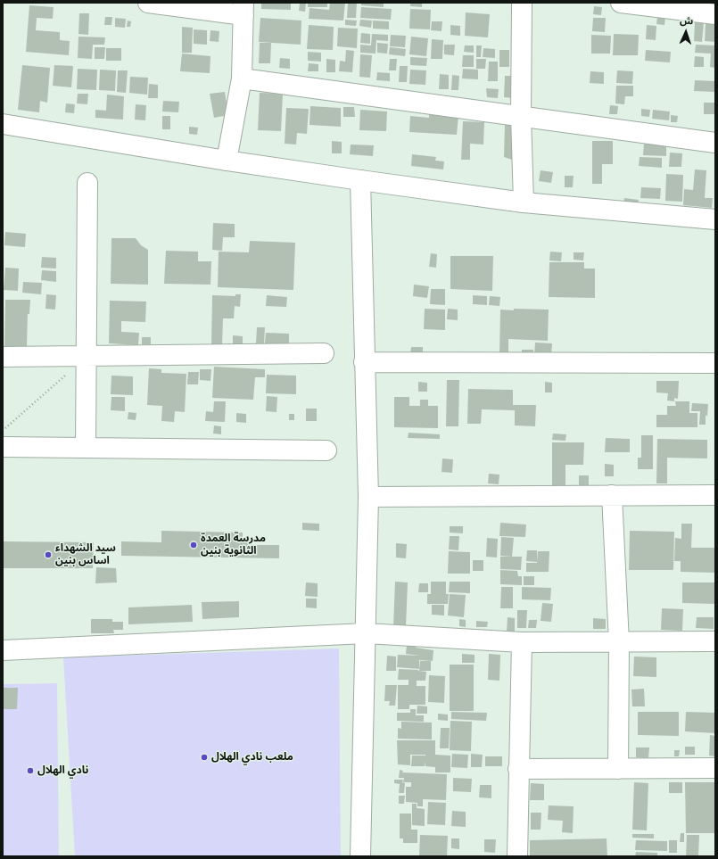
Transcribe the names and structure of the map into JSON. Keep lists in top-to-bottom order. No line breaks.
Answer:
{"places":["مدرسة العمدة الثانوية بنين","سيد الشهداء اساس بنين","ملعب نادي الهلال","نادي الهلال"],"north":"top"}
